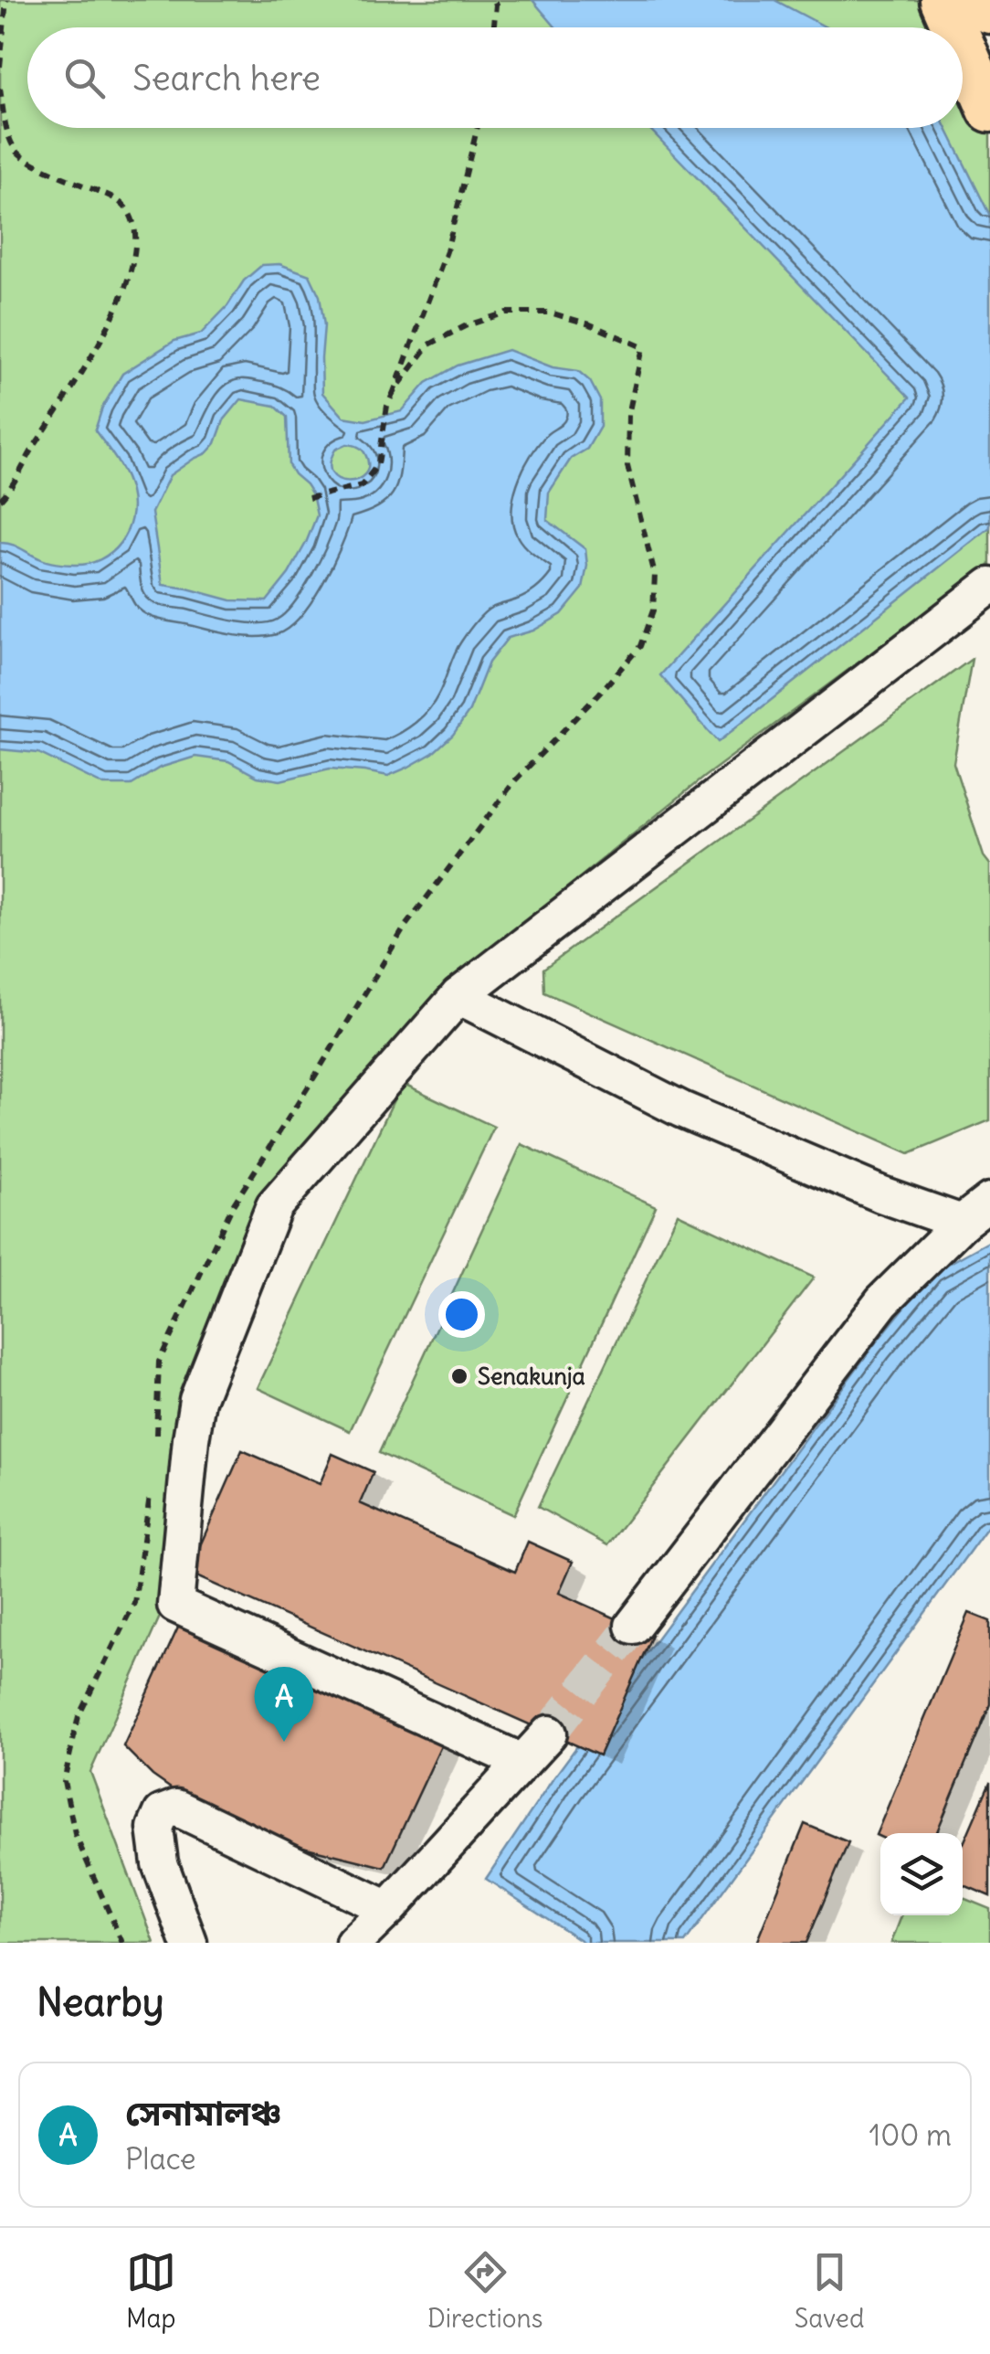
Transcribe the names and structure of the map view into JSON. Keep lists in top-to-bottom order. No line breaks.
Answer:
{"places":["Senakunja"],"page":{"search":"Search here","pins":"A","heading":"Nearby","list":[{"mark":"A","name":"সেনামালঞ্চ","note":"Place","value":"100 m"}],"nav":["Map","Directions","Saved"]}}
